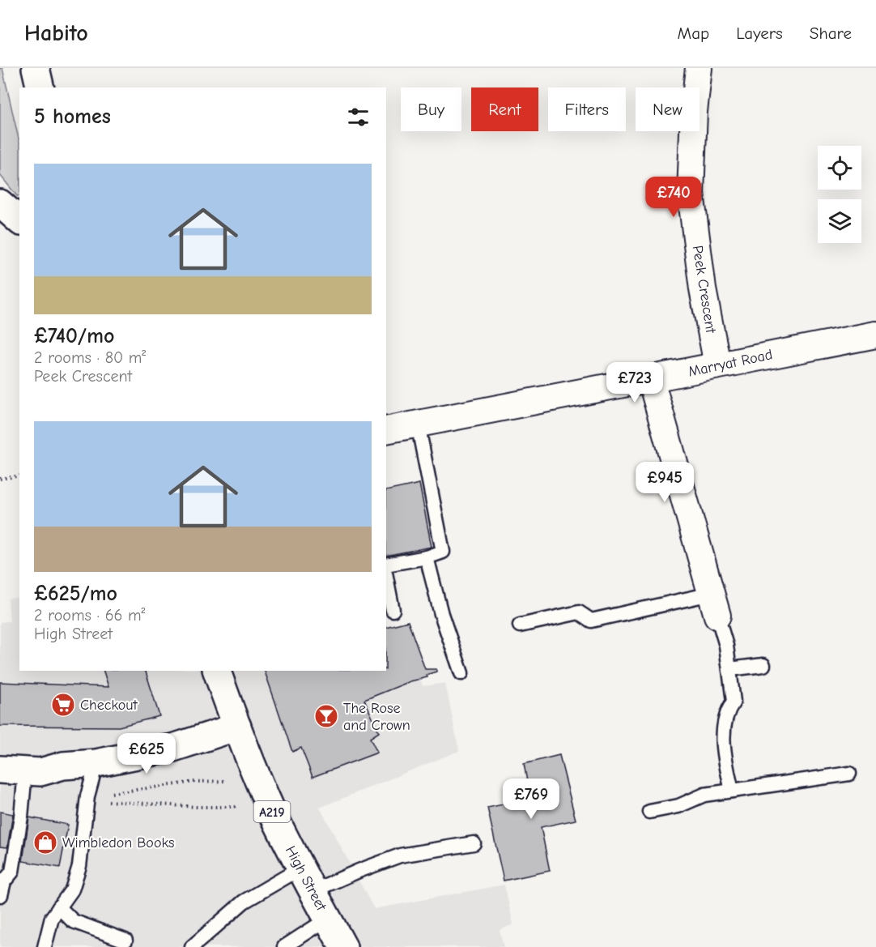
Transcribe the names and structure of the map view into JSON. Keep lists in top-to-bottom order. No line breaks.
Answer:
{"streets":{"main road":["A219","High Street"],"street":["Peek Crescent","Marryat Road"]},"crossings":[["Peek Crescent","Marryat Road"]],"places":{"supermarket":["Checkout"],"bar":["The Rose and Crown"],"shop":["Wimbledon Books"]},"page":{"header":"Habito","nav":["Map","Layers","Share"],"chip":["Buy","Rent","Filters","New"],"heading":"5 homes","list":[{"name":"£740/mo","note":"2 rooms · 80 m² · Peek Crescent"},{"name":"£625/mo","note":"2 rooms · 66 m² · High Street"}],"price":["£740","£723","£945","£625","£769"]}}
